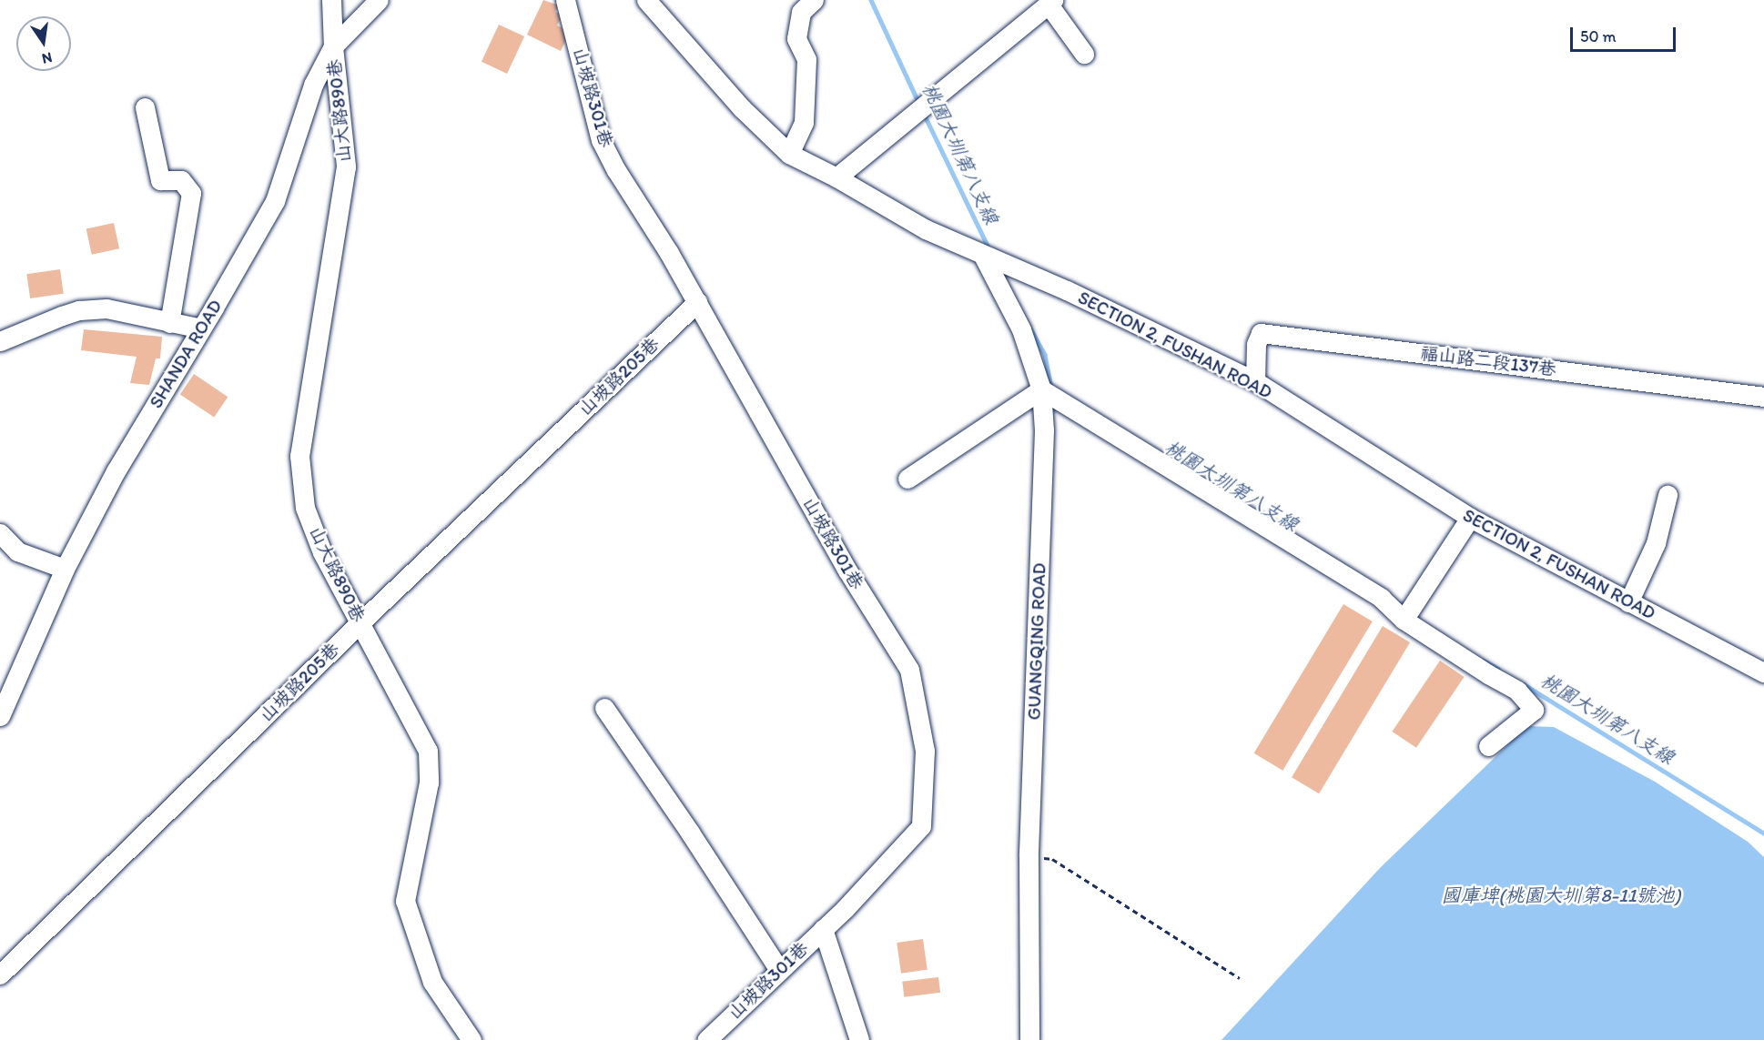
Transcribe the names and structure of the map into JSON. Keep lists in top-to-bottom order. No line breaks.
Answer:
{"streets":{"street":["山坡路301巷","山大路890巷","SECTION 2, FUSHAN ROAD","SHANDA ROAD","福山路二段137巷","山坡路205巷","GUANGQING ROAD"]},"crossings":[["山坡路301巷","山坡路205巷"],["山大路890巷","SHANDA ROAD"],["山大路890巷","山坡路205巷"],["SECTION 2, FUSHAN ROAD","福山路二段137巷"],["SECTION 2, FUSHAN ROAD","GUANGQING ROAD"]],"water":["桃園大圳第八支線","國庫埤(桃園大圳第8-11號池)"],"scale_bar":"50 m","north":"bottom"}
